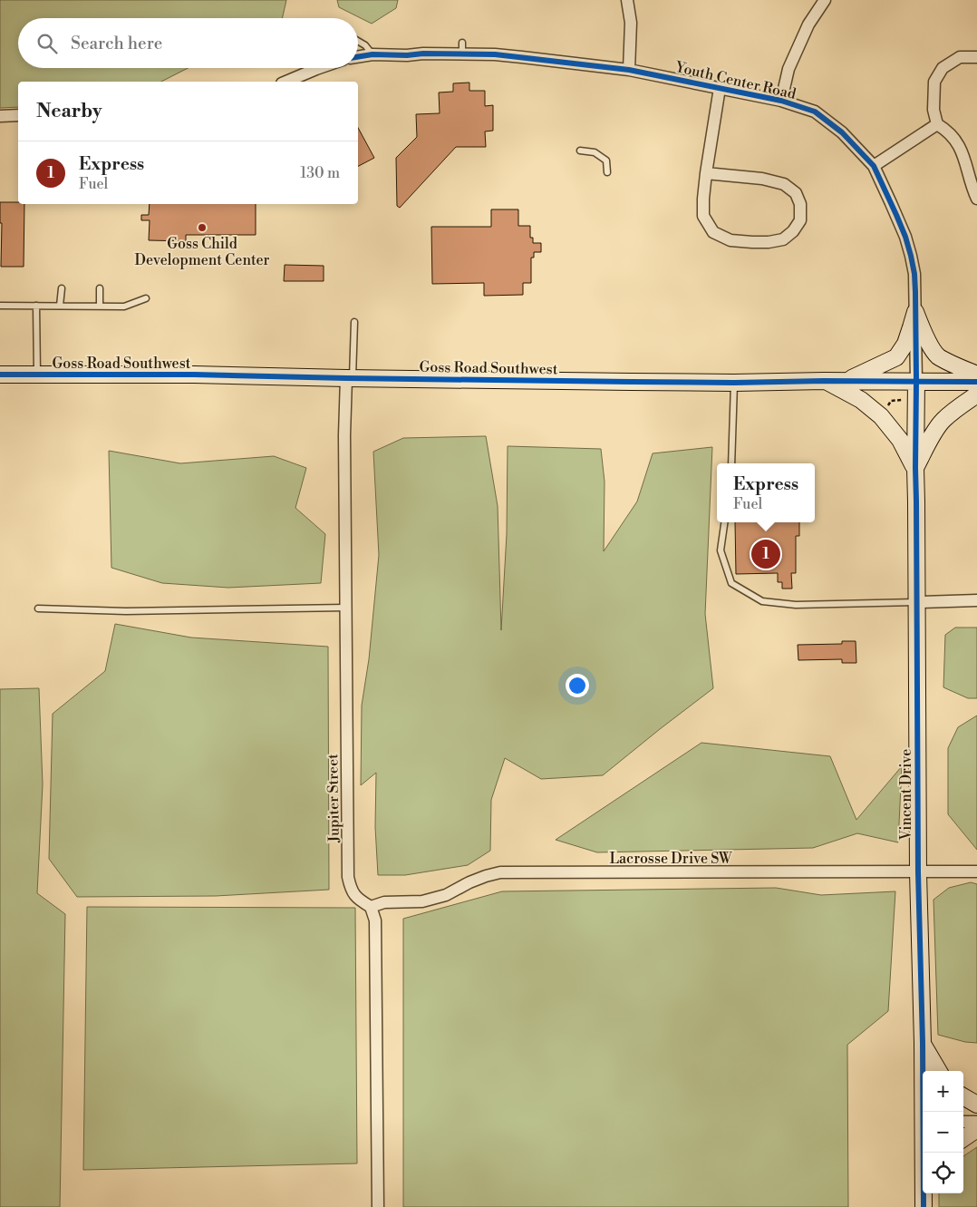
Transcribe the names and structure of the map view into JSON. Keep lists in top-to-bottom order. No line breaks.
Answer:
{"streets":{"street":["Youth Center Road","Goss Road Southwest","Vincent Drive","Jupiter Street","Lacrosse Drive SW"]},"crossings":[["Youth Center Road","Goss Road Southwest"],["Youth Center Road","Vincent Drive"],["Goss Road Southwest","Vincent Drive"],["Goss Road Southwest","Jupiter Street"],["Vincent Drive","Lacrosse Drive SW"],["Jupiter Street","Lacrosse Drive SW"]],"places":["Goss Child Development Center"],"page":{"search":"Search here","heading":"Nearby","list":[{"mark":"1","name":"Express","note":"Fuel","value":"130 m"}],"popup":["Express","Fuel"],"pins":"1","map_buttons":["+","−"]}}
